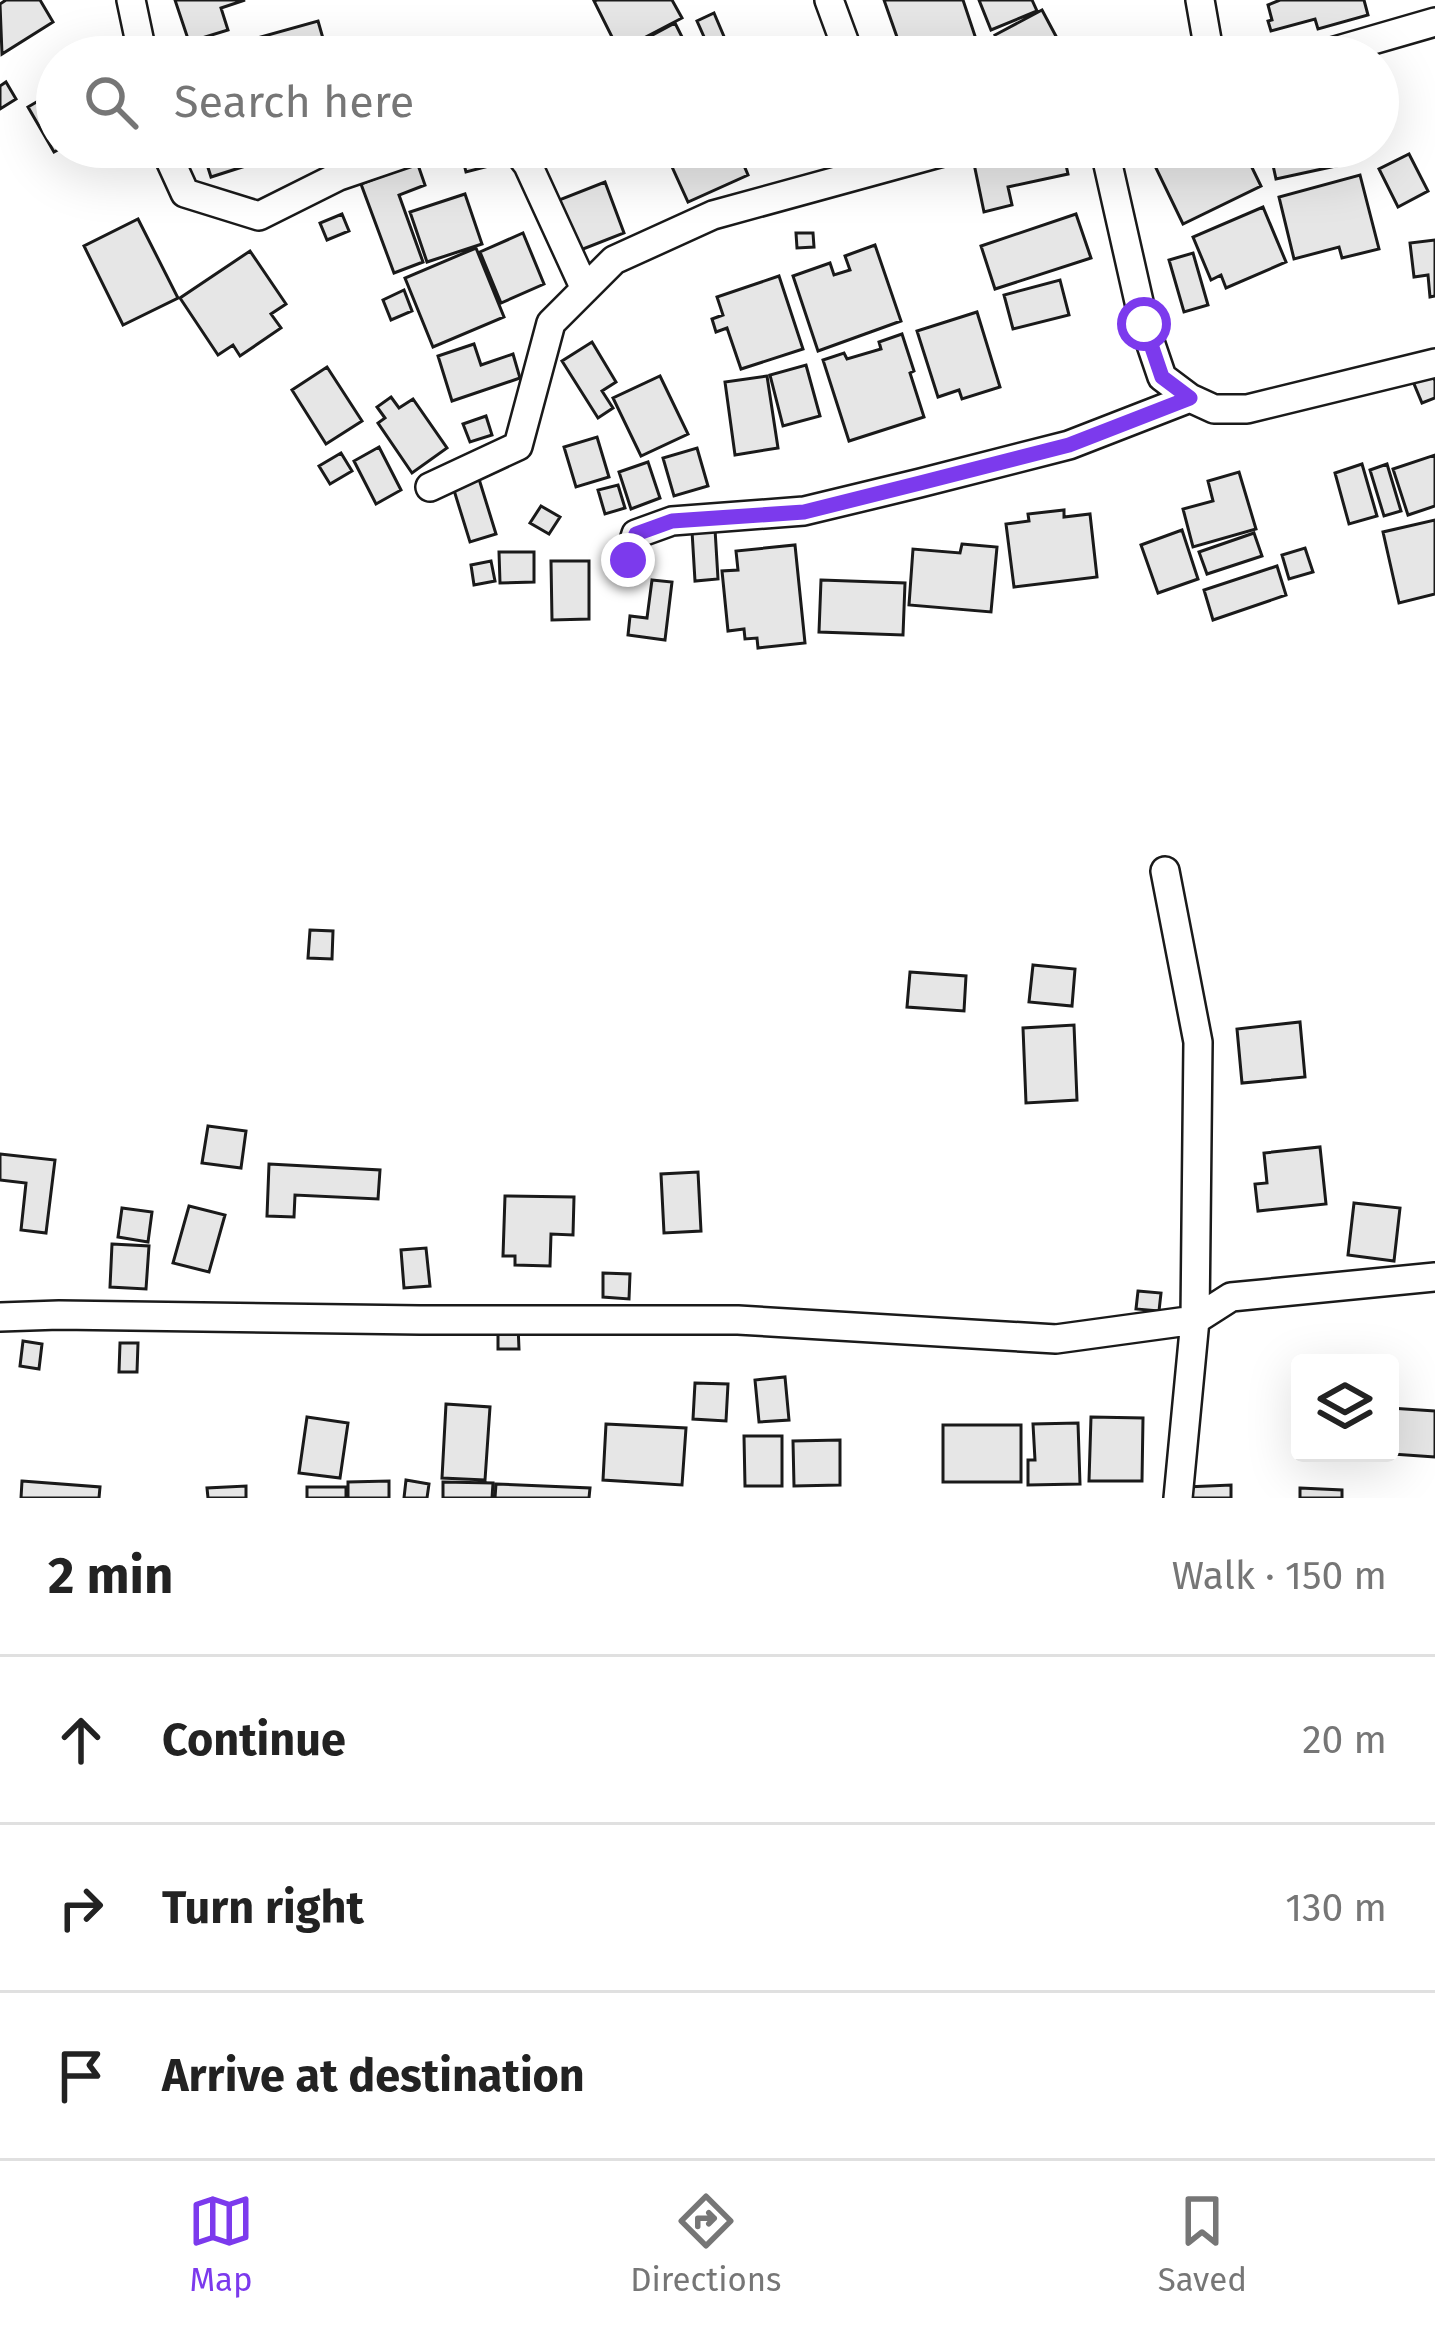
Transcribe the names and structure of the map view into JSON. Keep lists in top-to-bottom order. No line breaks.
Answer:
{"page":{"search":"Search here","heading":["2 min","Walk · 150 m"],"list":[["Continue","20 m"],["Turn right","130 m"],"Arrive at destination"],"nav":["Map","Directions","Saved"]}}
